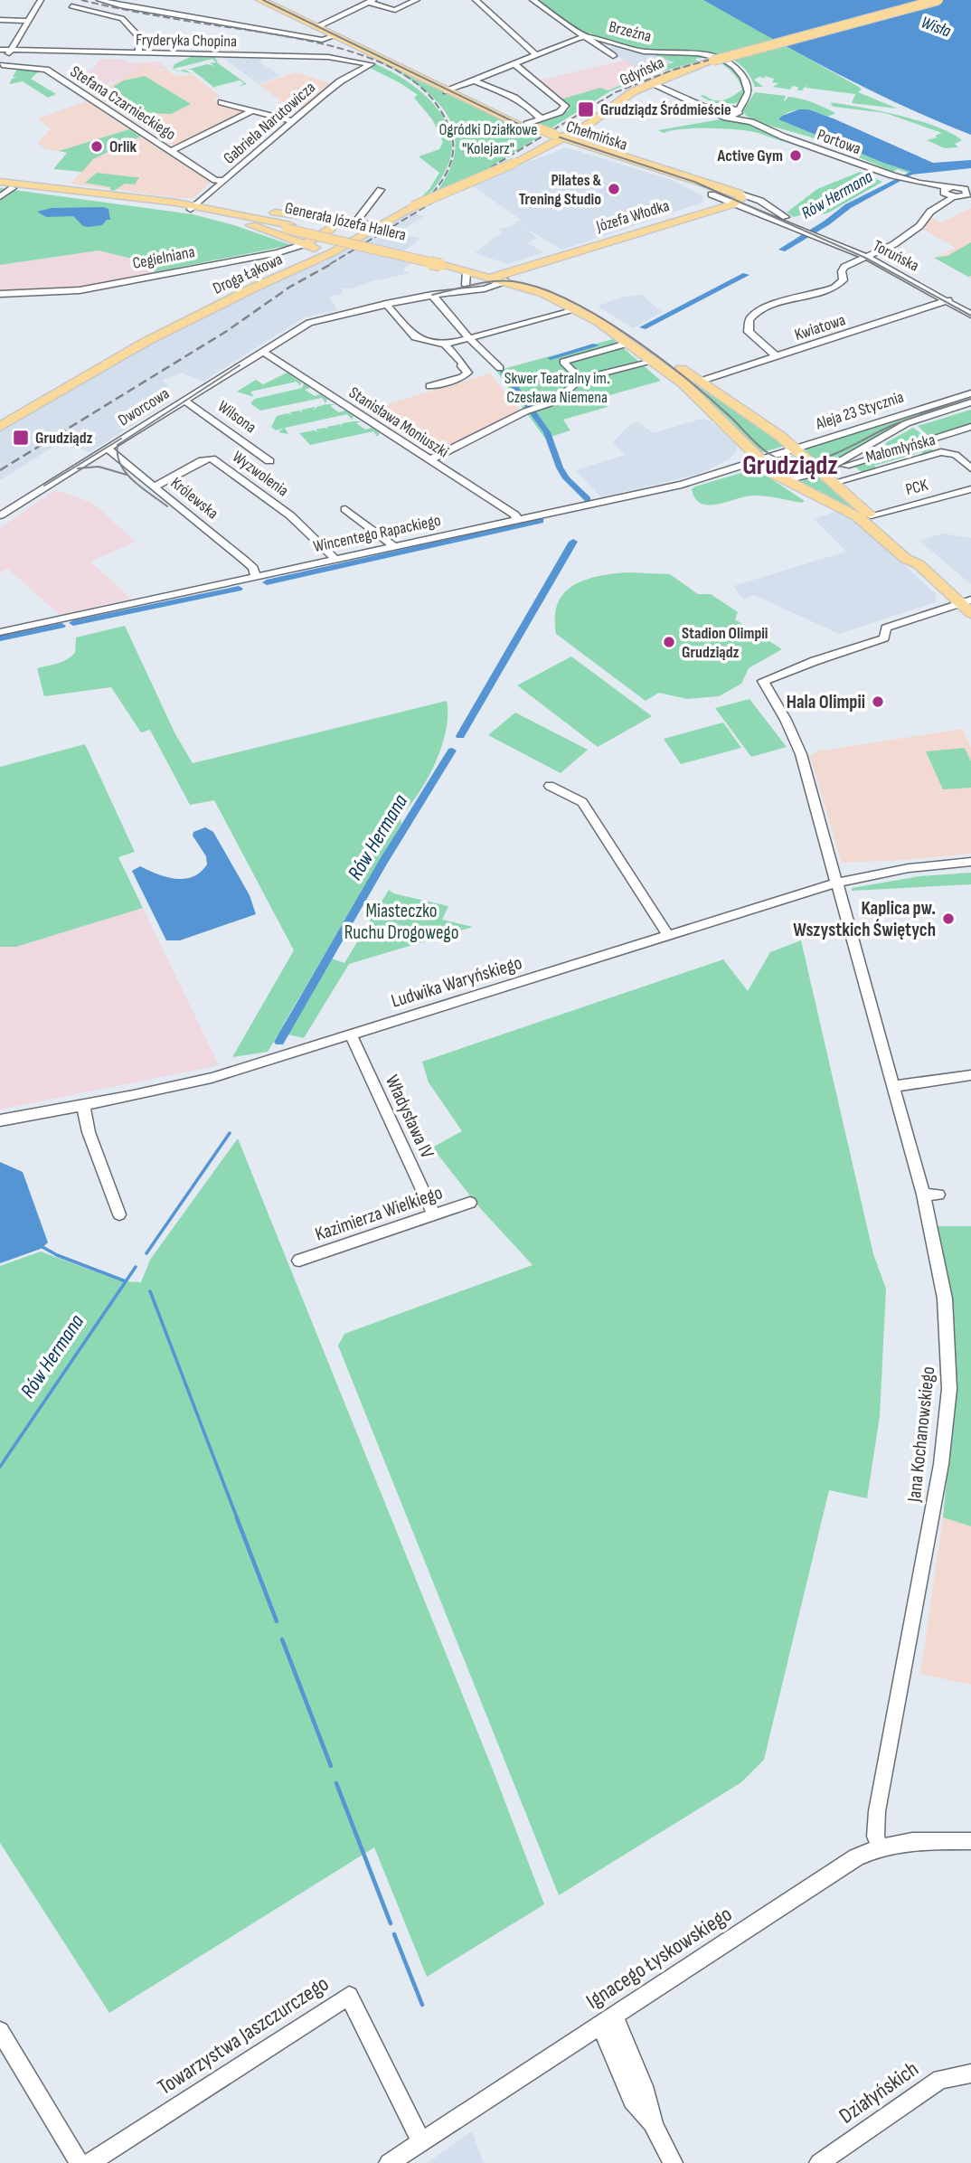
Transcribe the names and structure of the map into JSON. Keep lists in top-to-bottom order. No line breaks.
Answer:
{"streets":{"main road":["Gdyńska","Chełmińska","Józefa Włodka","Generała Józefa Hallera","Droga Łąkowa"],"street":["Brzeźna","Fryderyka Chopina","Stefana Czarnieckiego","Gabriela Narutowicza","Portowa","Toruńska","Cegielniana","Kwiatowa","Dworcowa","Aleja 23 Stycznia","Wilsona","Stanisława Moniuszki","Małomłyńska","Wyzwolenia","PCK","Królewska","Wincentego Rapackiego","Ludwika Waryńskiego","Władysława IV","Kazimierza Wielkiego","Jana Kochanowskiego","Ignacego Łyskowskiego","Towarzystwa Jaszczurczego","Działyńskich"]},"crossings":[["Brzeźna","Chełmińska"],["Brzeźna","Portowa"],["Fryderyka Chopina","Gabriela Narutowicza"],["Gdyńska","Chełmińska"],["Gdyńska","Droga Łąkowa"],["Stefana Czarnieckiego","Gabriela Narutowicza"],["Gabriela Narutowicza","Generała Józefa Hallera"],["Chełmińska","Józefa Włodka"],["Chełmińska","Toruńska"],["Chełmińska","Droga Łąkowa"],["Józefa Włodka","Generała Józefa Hallera"],["Józefa Włodka","Toruńska"],["Toruńska","Kwiatowa"],["Dworcowa","Wilsona"],["Dworcowa","Stanisława Moniuszki"],["Dworcowa","Królewska"],["Aleja 23 Stycznia","Wincentego Rapackiego"],["Stanisława Moniuszki","Wincentego Rapackiego"],["Wyzwolenia","Królewska"],["Wyzwolenia","Wincentego Rapackiego"],["Królewska","Wincentego Rapackiego"],["Ludwika Waryńskiego","Władysława IV"],["Ludwika Waryńskiego","Jana Kochanowskiego"],["Władysława IV","Kazimierza Wielkiego"],["Jana Kochanowskiego","Ignacego Łyskowskiego"],["Ignacego Łyskowskiego","Towarzystwa Jaszczurczego"]],"districts":["Grudziądz"],"water":["Wisła","Rów Hermana"],"parks":["Ogródki Działkowe \"Kolejarz\"","Skwer Teatralny im. Czesława Niemena","Miasteczko Ruchu Drogowego"],"places":{"transit":["Grudziądz Śródmieście","Grudziądz"],"other":["Orlik","Active Gym","Pilates & Trening Studio","Stadion Olimpii Grudziądz","Hala Olimpii","Kaplica pw. Wszystkich Świętych"]}}
